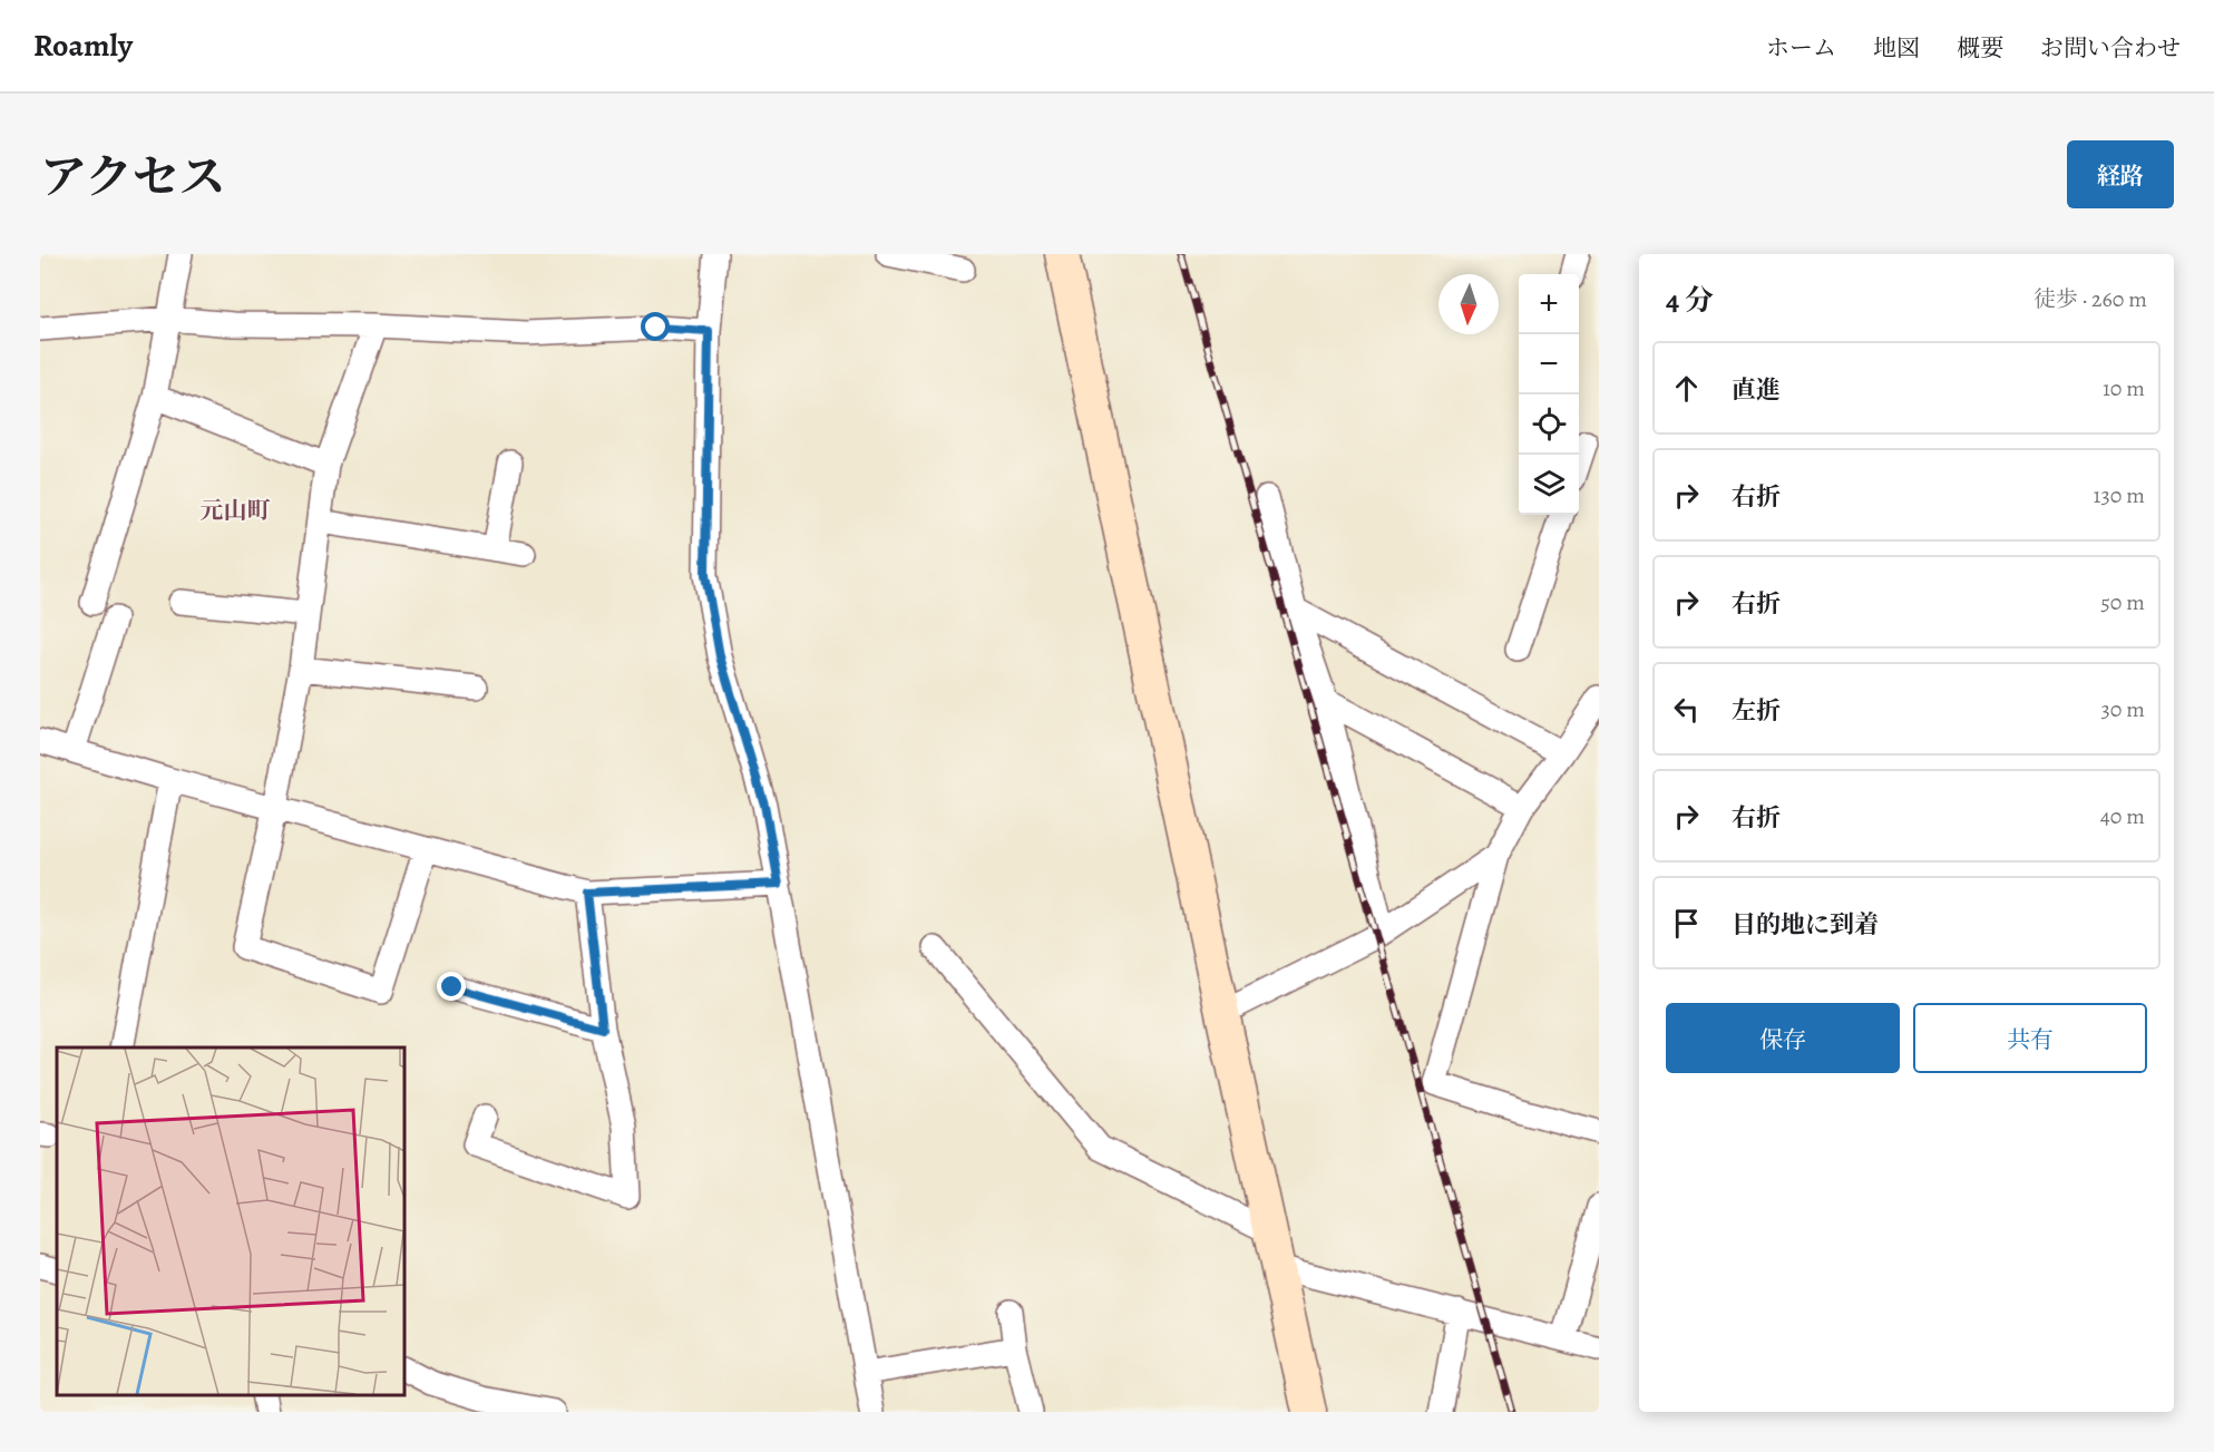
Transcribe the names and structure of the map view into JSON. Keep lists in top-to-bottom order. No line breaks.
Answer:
{"districts":["元山町"],"north":"bottom","page":{"header":"Roamly","nav":["ホーム","地図","概要","お問い合わせ"],"title":"アクセス","buttons":["経路",["保存","共有"]],"heading":["4 分","徒歩 · 260 m"],"map_buttons":["+","−"],"list":[["直進","10 m"],["右折","130 m"],["右折","50 m"],["左折","30 m"],["右折","40 m"],"目的地に到着"]}}
